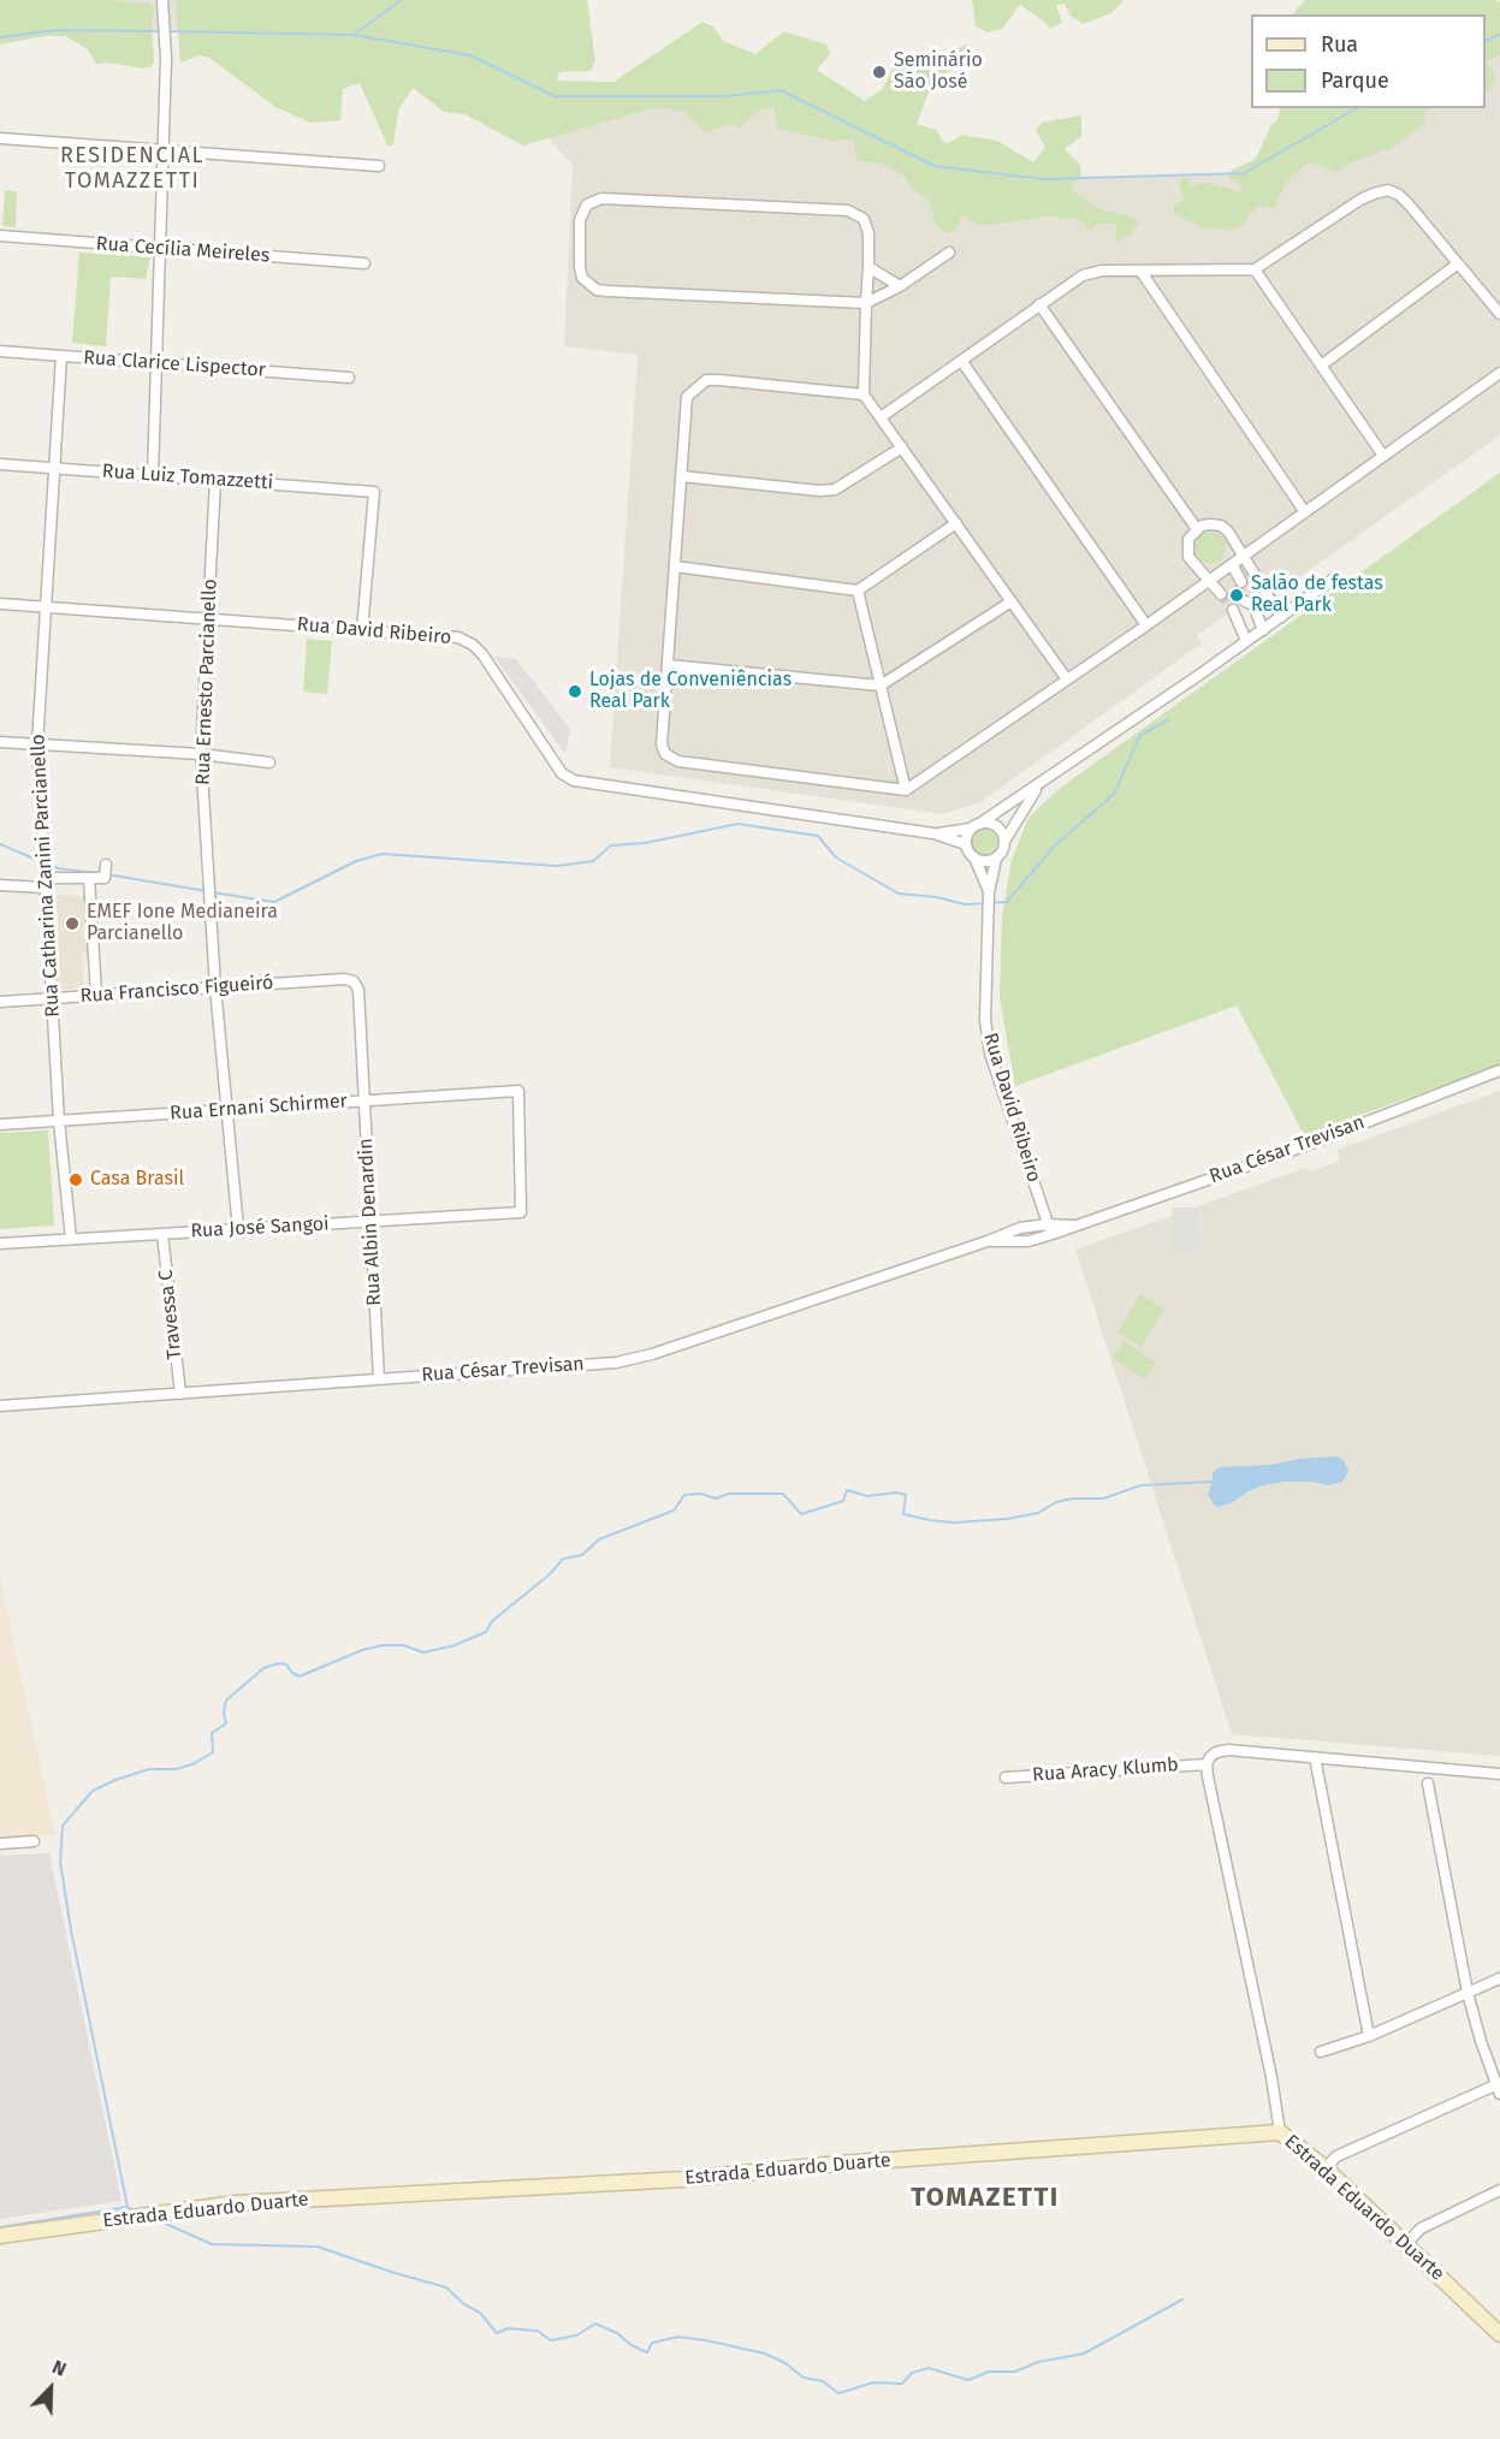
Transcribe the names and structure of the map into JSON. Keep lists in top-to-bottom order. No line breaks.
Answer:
{"streets":{"street":["Rua Cecília Meireles","Rua Clarice Lispector","Rua Luiz Tomazzetti","Rua David Ribeiro","Rua Ernesto Parcianello","Rua Catharina Zanini Parcianello","Rua Francisco Figueiró","Rua Ernani Schirmer","Rua César Trevisan","Rua Albin Denardin","Rua José Sangoi","Travessa C","Rua Aracy Klumb","Estrada Eduardo Duarte"]},"crossings":[["Rua Clarice Lispector","Rua Catharina Zanini Parcianello"],["Rua Luiz Tomazzetti","Rua David Ribeiro"],["Rua Luiz Tomazzetti","Rua Ernesto Parcianello"],["Rua Luiz Tomazzetti","Rua Catharina Zanini Parcianello"],["Rua David Ribeiro","Rua Ernesto Parcianello"],["Rua David Ribeiro","Rua Catharina Zanini Parcianello"],["Rua David Ribeiro","Rua César Trevisan"],["Rua Ernesto Parcianello","Rua Francisco Figueiró"],["Rua Ernesto Parcianello","Rua Ernani Schirmer"],["Rua Ernesto Parcianello","Rua José Sangoi"],["Rua Catharina Zanini Parcianello","Rua Francisco Figueiró"],["Rua Catharina Zanini Parcianello","Rua Ernani Schirmer"],["Rua Catharina Zanini Parcianello","Rua José Sangoi"],["Rua Francisco Figueiró","Rua Albin Denardin"],["Rua Ernani Schirmer","Rua Albin Denardin"],["Rua Ernani Schirmer","Rua José Sangoi"],["Rua César Trevisan","Rua Albin Denardin"],["Rua César Trevisan","Travessa C"],["Rua Albin Denardin","Rua José Sangoi"],["Rua José Sangoi","Travessa C"]],"districts":["RESIDENCIAL TOMAZZETTI","TOMAZETTI"],"places":["Seminário São José","Salão de festas Real Park","Lojas de Conveniências Real Park","EMEF Ione Medianeira Parcianello","Casa Brasil"],"legend":["Rua","Parque"],"north":"top right"}
